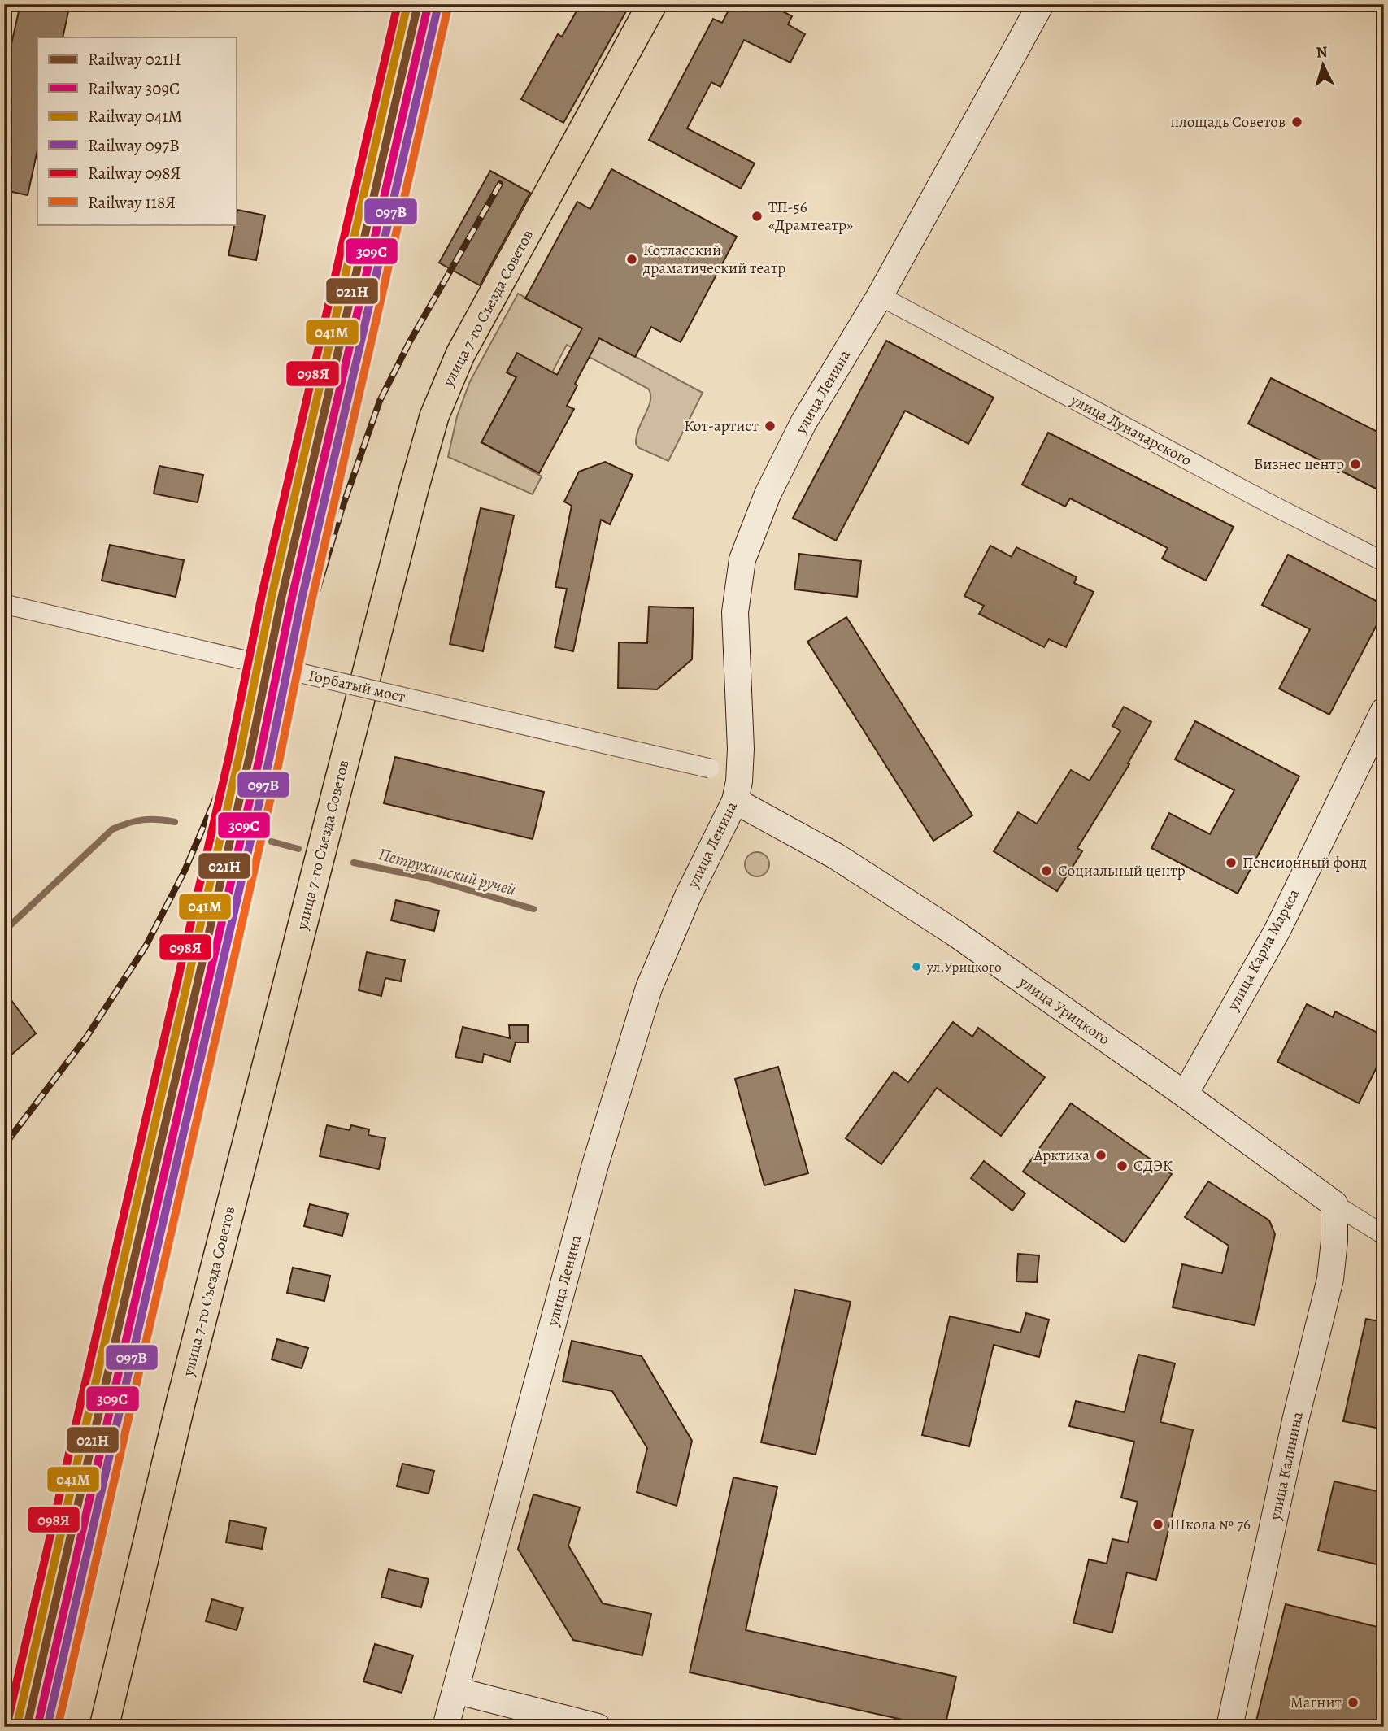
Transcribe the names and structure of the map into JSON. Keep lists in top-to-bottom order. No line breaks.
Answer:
{"streets":{"main road":["улица 7-го Съезда Советов"],"street":["улица Ленина","улица Луначарского","Горбатый мост","улица Карла Маркса","улица Урицкого","улица Калинина"]},"crossings":[["улица Ленина","улица Луначарского"],["улица Ленина","улица Урицкого"],["улица Карла Маркса","улица Урицкого"],["улица Урицкого","улица Калинина"]],"water":["Петрухинский ручей"],"places":["площадь Советов","ТП-56 «Драмтеатр»","Котласский драматический театр","Кот-артист","Бизнес центр","Пенсионный фонд","Социальный центр","ул.Урицкого","Арктика","СДЭК","Школа № 76","Магнит"],"lines":["rail line 021Н","rail line 041М","rail line 098Я","rail line 309С","rail line 097В","rail line 118Я"],"legend":["Railway 021Н","Railway 309С","Railway 041М","Railway 097В","Railway 098Я","Railway 118Я"],"north":"top"}
